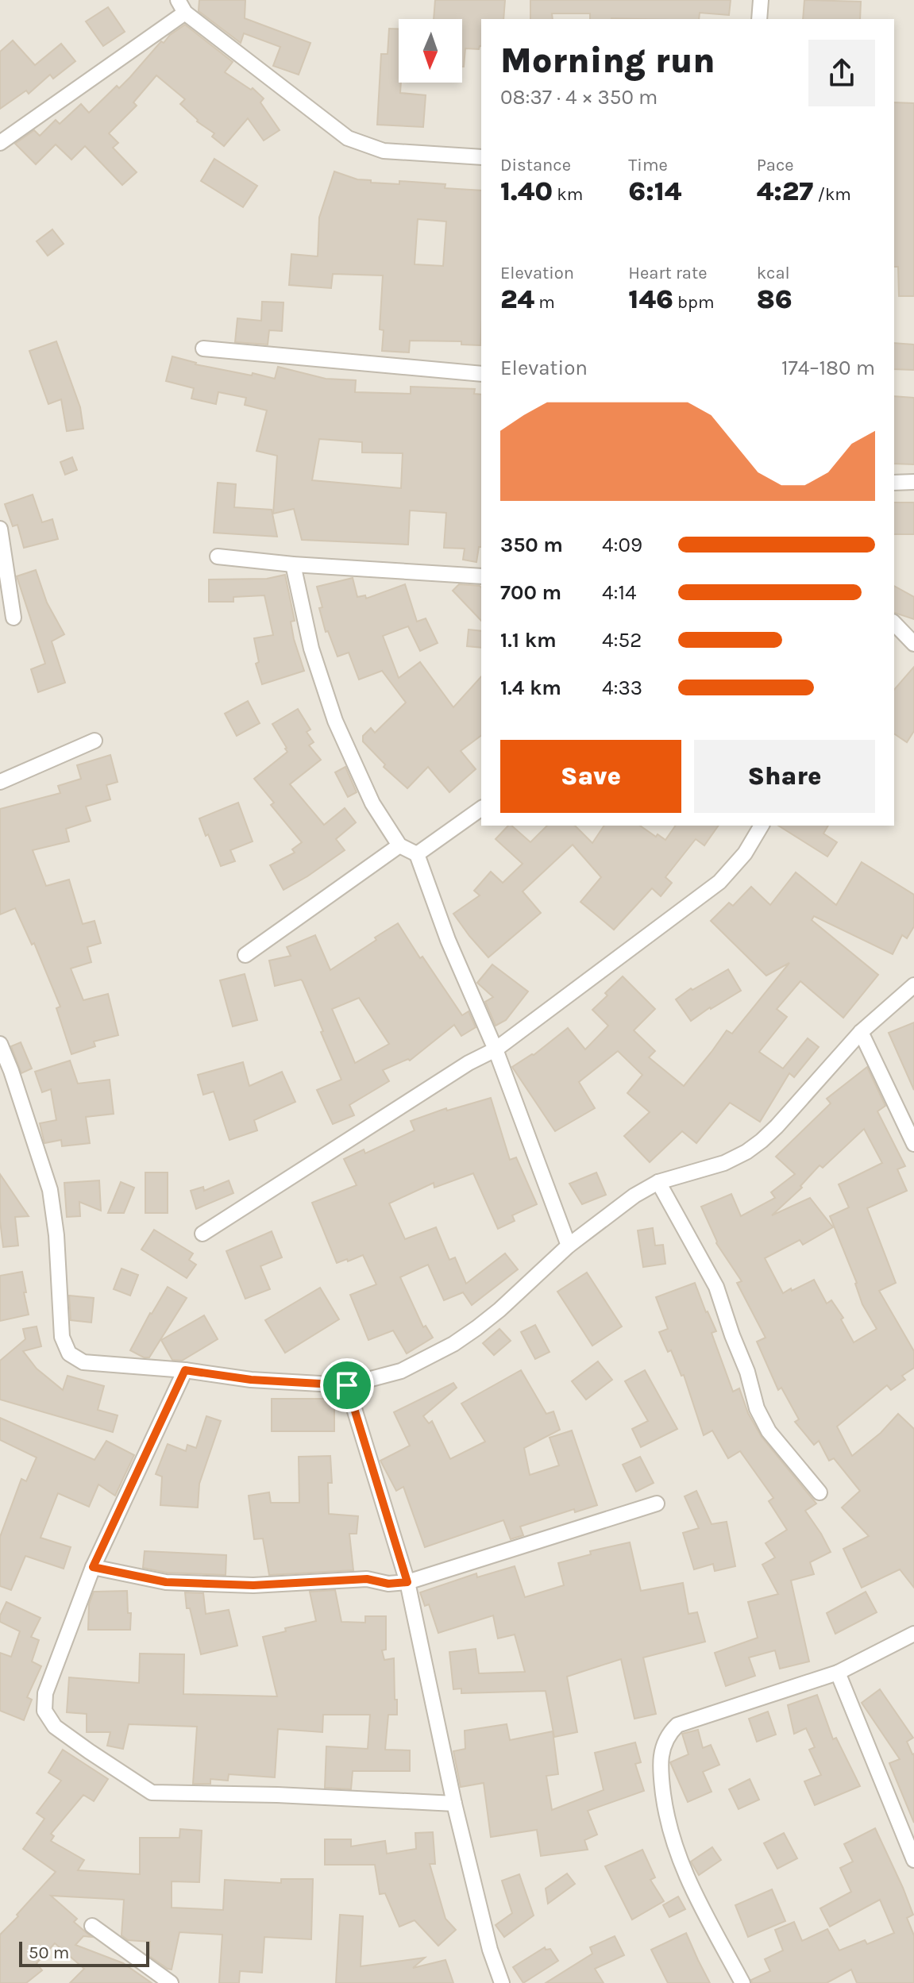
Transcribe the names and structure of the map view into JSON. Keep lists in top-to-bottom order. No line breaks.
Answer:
{"scale_bar":"50 m","north":"bottom","page":{"heading":["Morning run","08:37 · 4 × 350 m"],"stats":[["Distance","1.40 km"],["Time","6:14"],["Pace","4:27 /km"],["Elevation","24 m"],["Heart rate","146 bpm"],["kcal","86"]],"chart":["Elevation","174–180 m"],"list":[{"name":"350 m","note":"4:09"},{"name":"700 m","note":"4:14"},{"name":"1.1 km","note":"4:52"},{"name":"1.4 km","note":"4:33"}],"buttons":["Save","Share"],"scale":"50 m"}}
